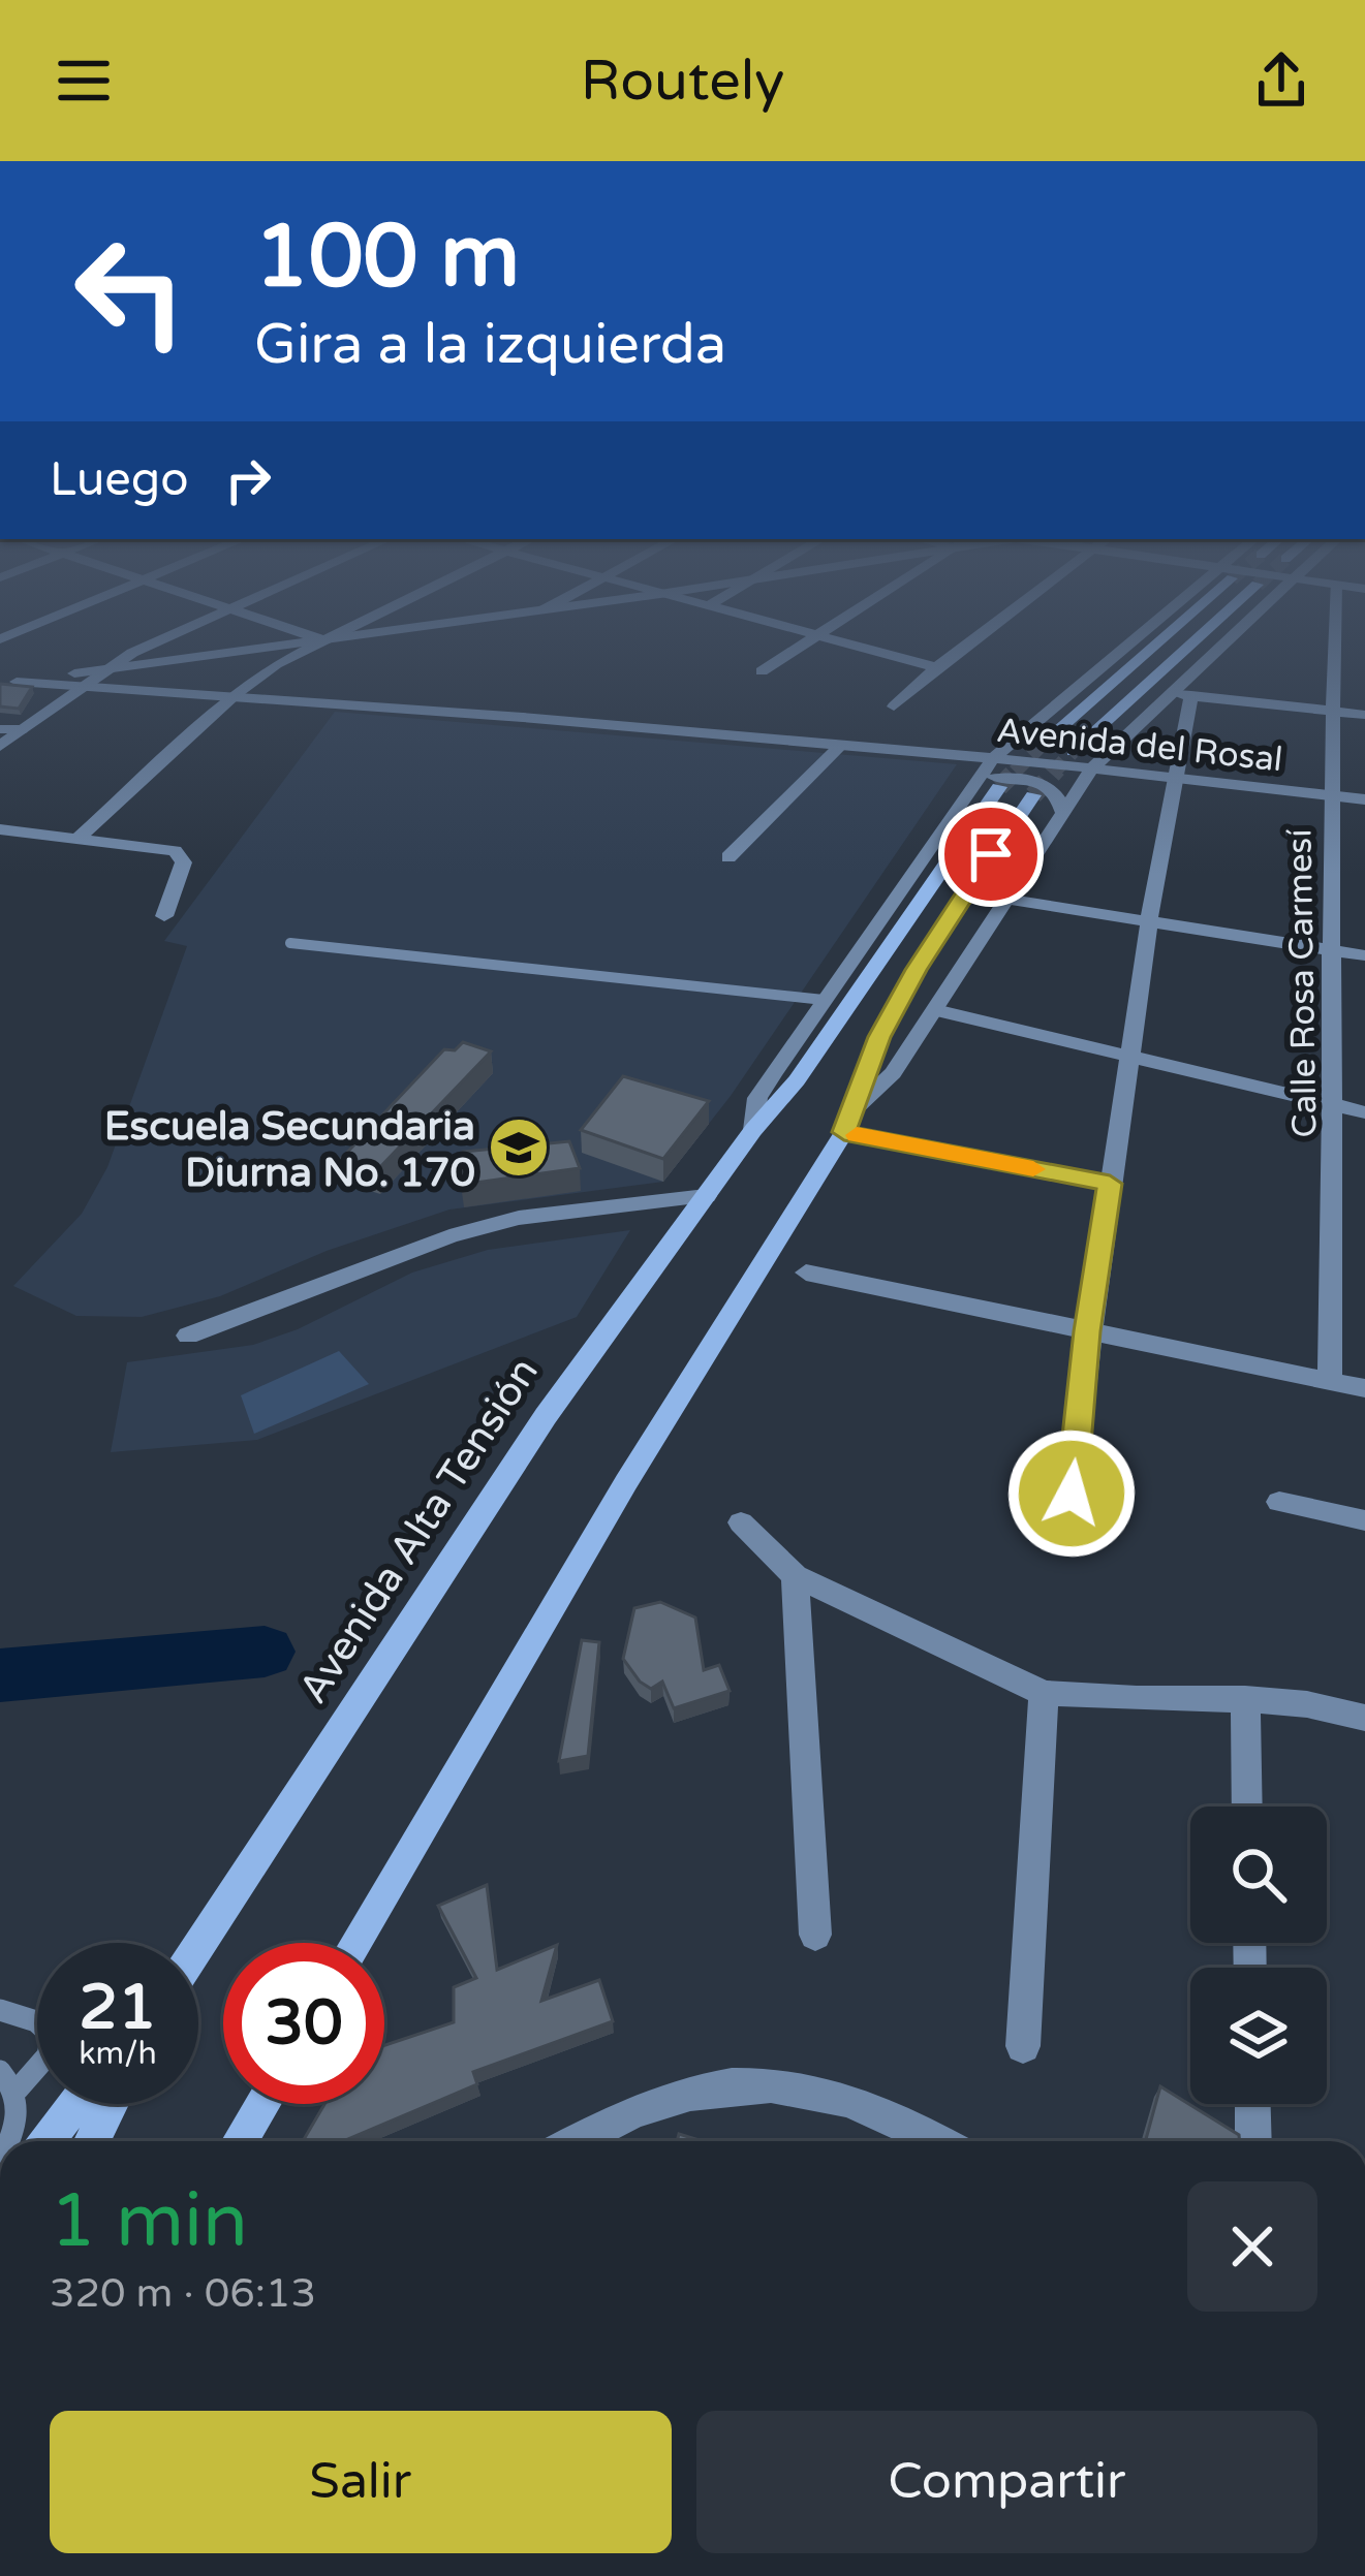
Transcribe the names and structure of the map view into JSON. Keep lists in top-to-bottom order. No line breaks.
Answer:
{"streets":{"main road":["Avenida Alta Tensión"],"street":["Avenida del Rosal","Calle Rosa Carmesí"]},"crossings":[["Avenida del Rosal","Calle Rosa Carmesí"],["Avenida del Rosal","Avenida Alta Tensión"]],"places":{"school or university":["Escuela Secundaria Diurna No. 170"]},"page":{"header":"Routely","turn":["100 m","Gira a la izquierda"],"then":"Luego","speed":"21 km/h","limit":"30","heading":["1 min","320 m · 06:13"],"buttons":["Salir","Compartir"]}}
